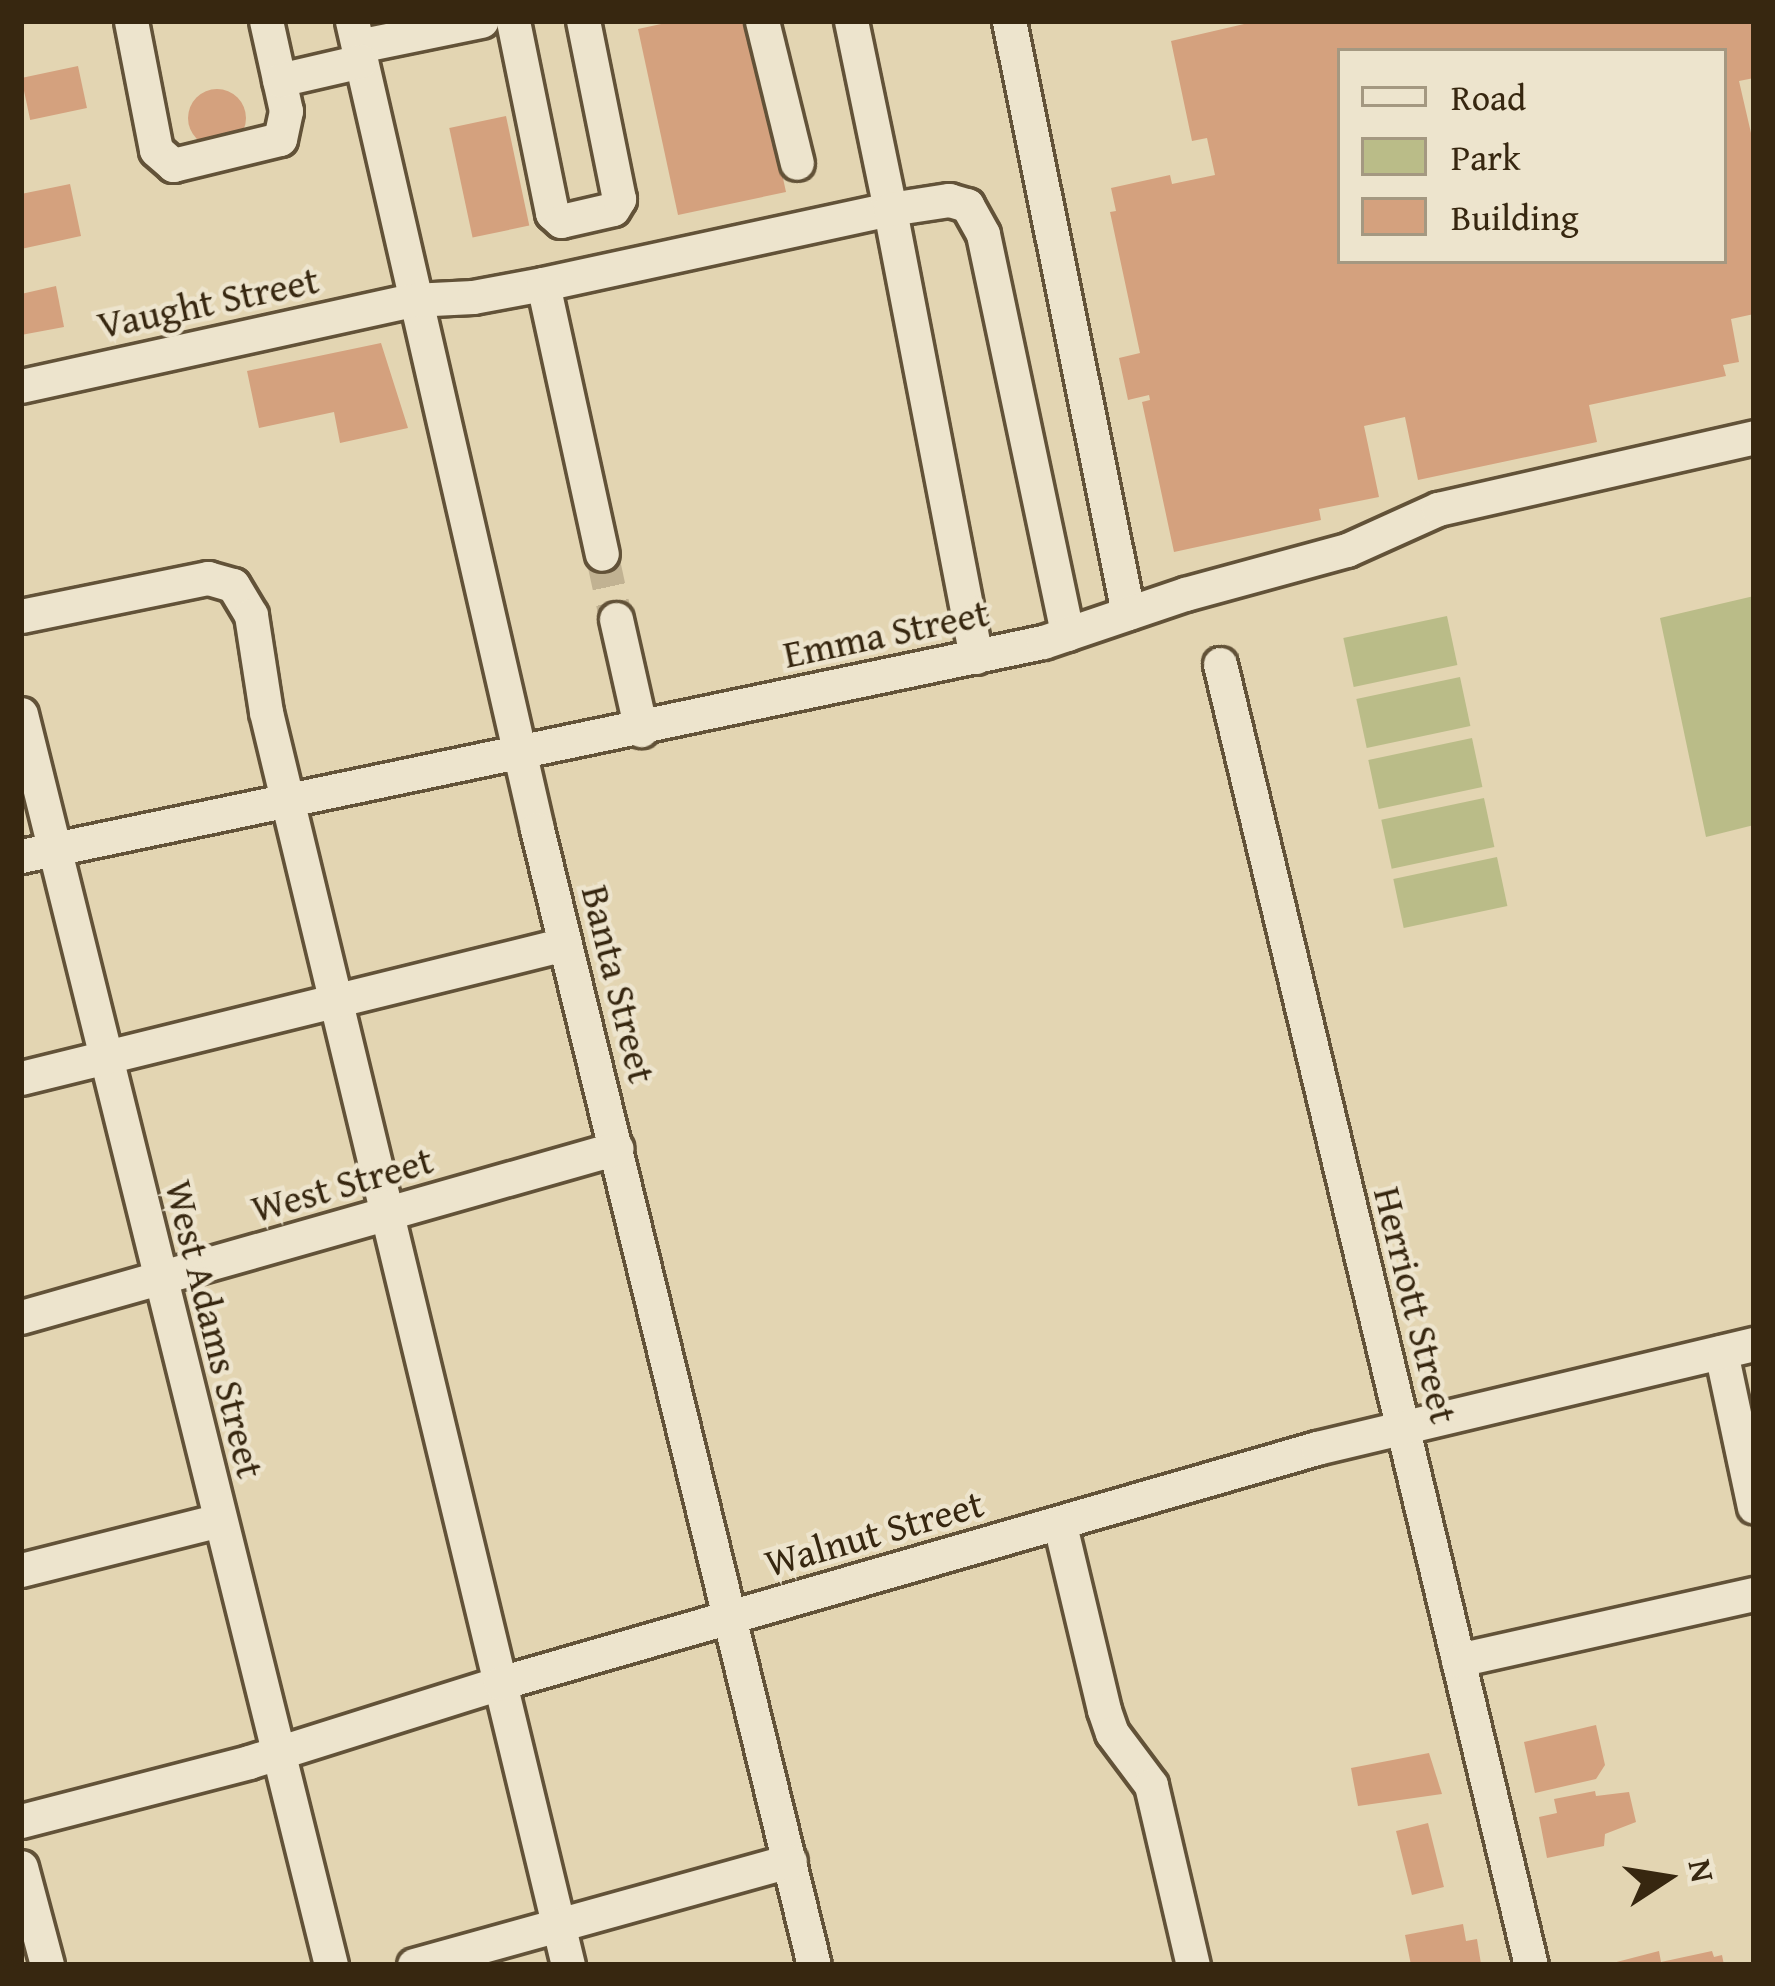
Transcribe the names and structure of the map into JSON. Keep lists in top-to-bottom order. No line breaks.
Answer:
{"streets":{"street":["Vaught Street","Emma Street","Banta Street","West Street","Herriott Street","West Adams Street","Walnut Street"]},"crossings":[["Vaught Street","Emma Street"],["Vaught Street","Banta Street"],["Emma Street","Banta Street"],["Emma Street","West Adams Street"],["Banta Street","West Street"],["Banta Street","Walnut Street"],["West Street","West Adams Street"],["Herriott Street","Walnut Street"],["West Adams Street","Walnut Street"]],"legend":["Road","Park","Building"],"north":"right"}
